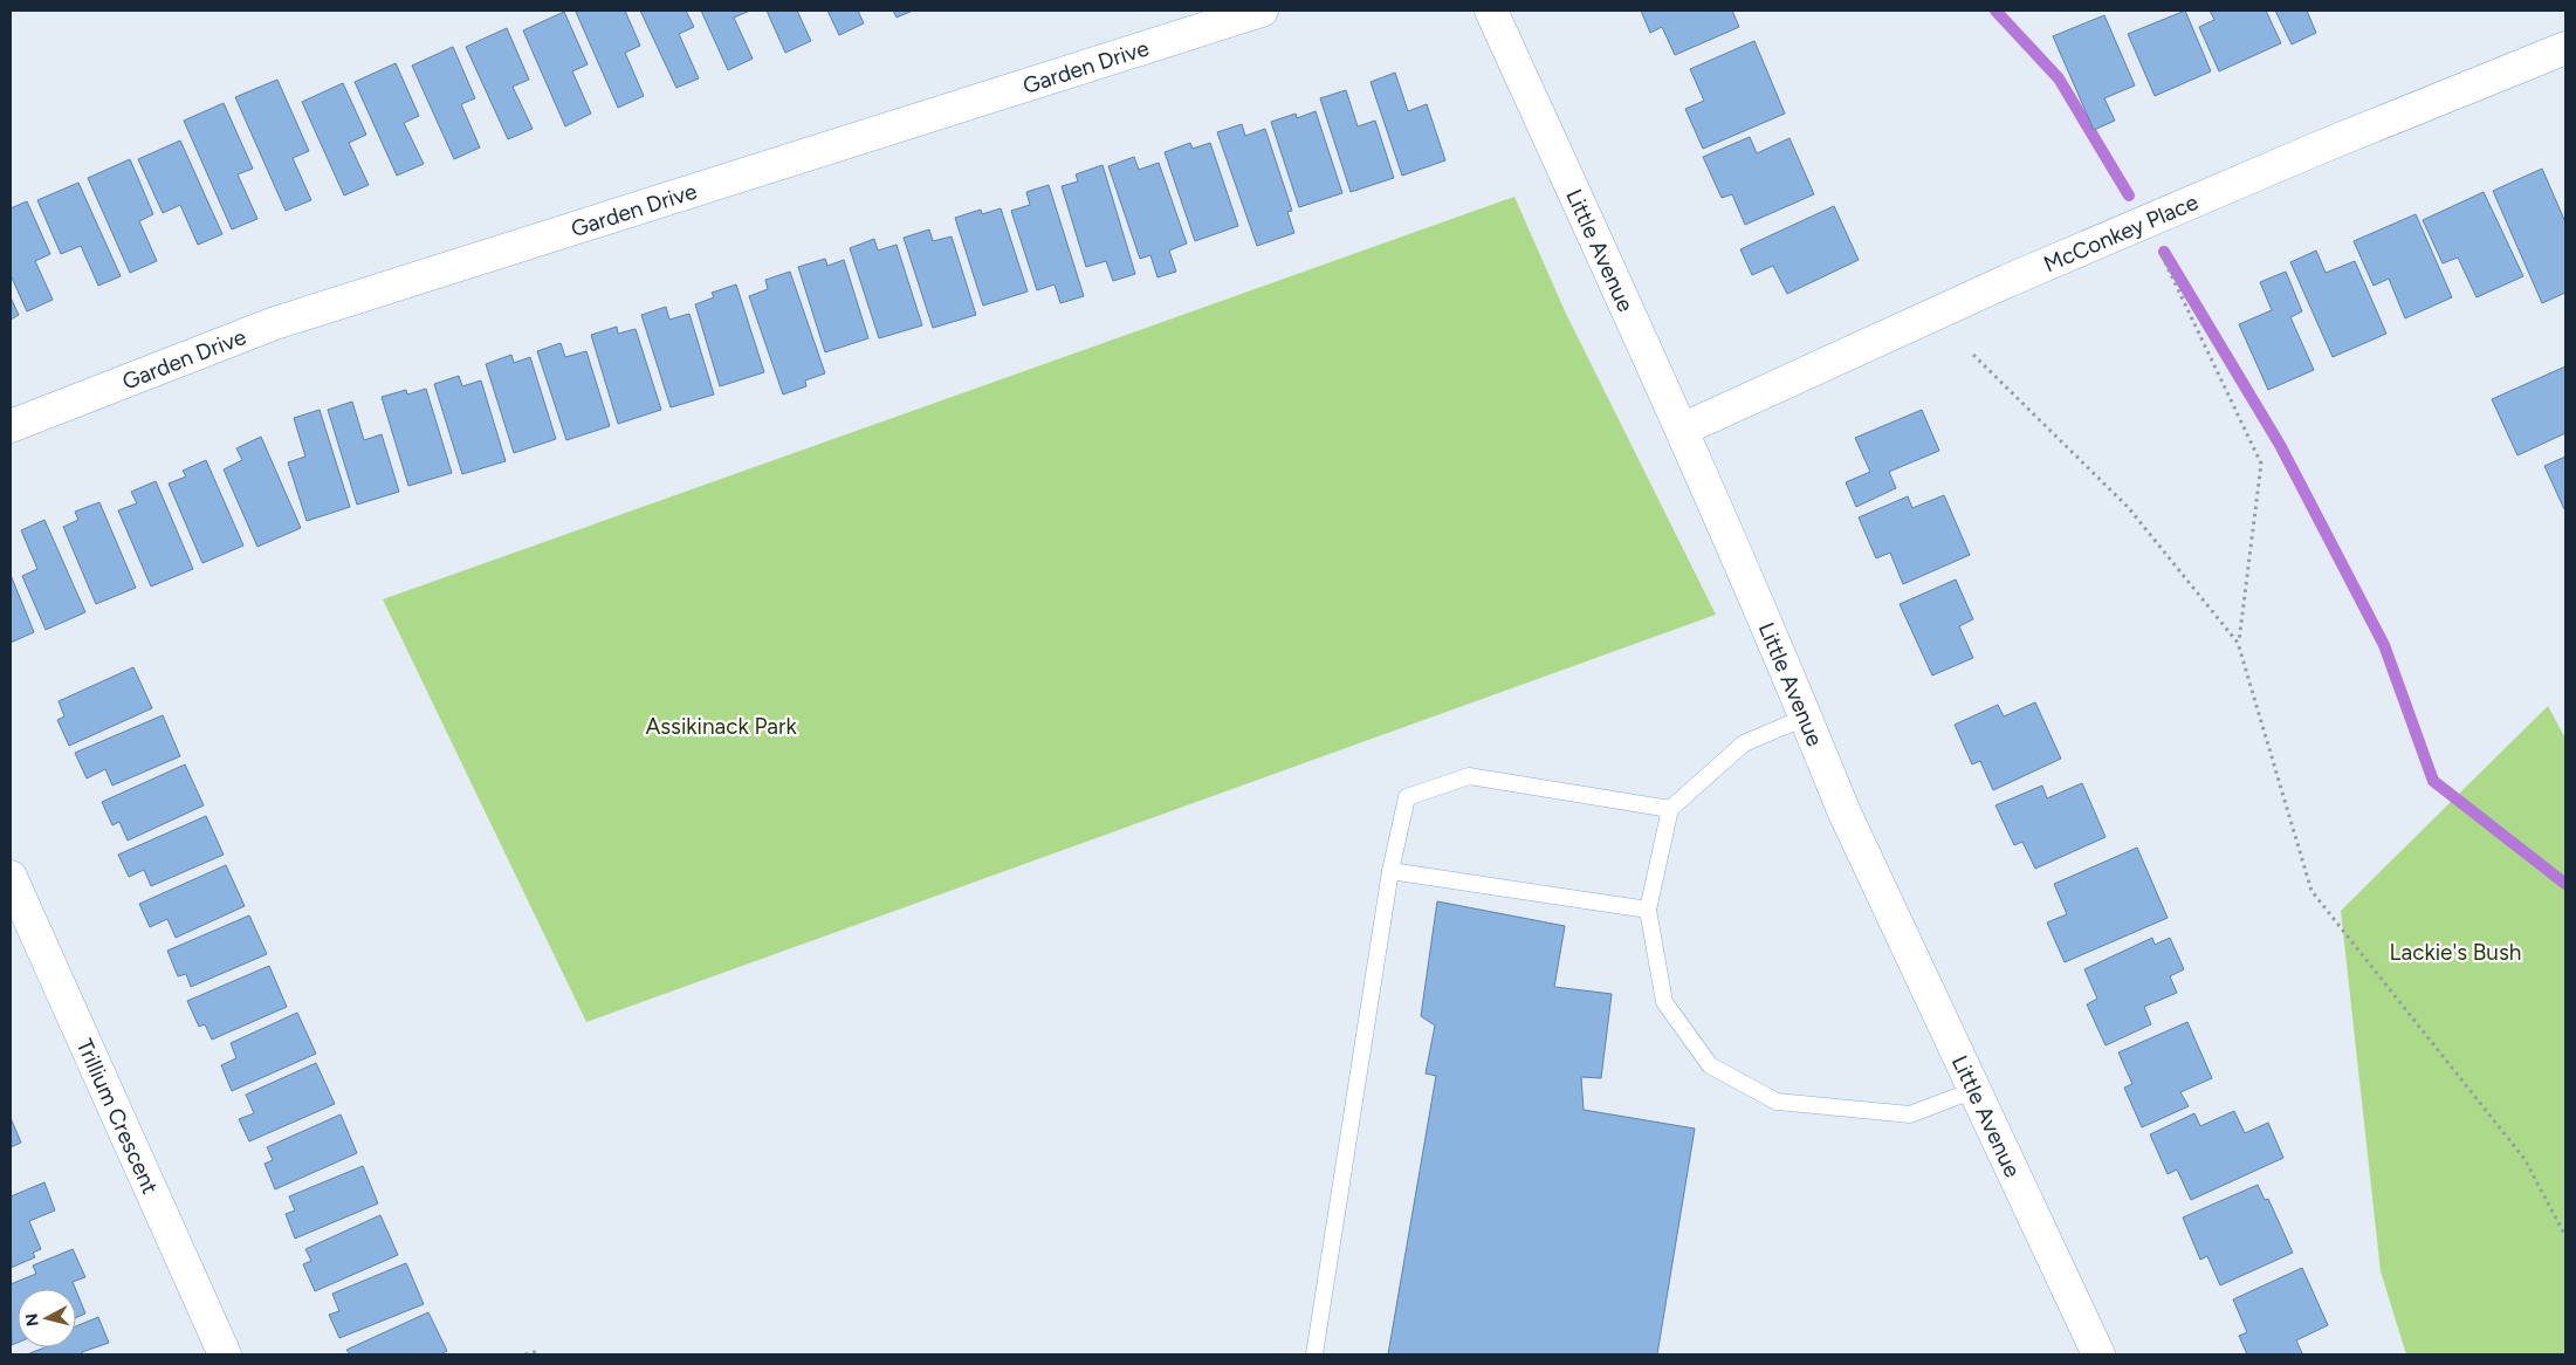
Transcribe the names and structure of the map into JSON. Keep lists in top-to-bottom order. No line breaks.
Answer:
{"streets":{"street":["Garden Drive","McConkey Place","Little Avenue","Trillium Crescent"]},"crossings":[["McConkey Place","Little Avenue"]],"parks":["Assikinack Park","Lackie's Bush"],"north":"left"}
